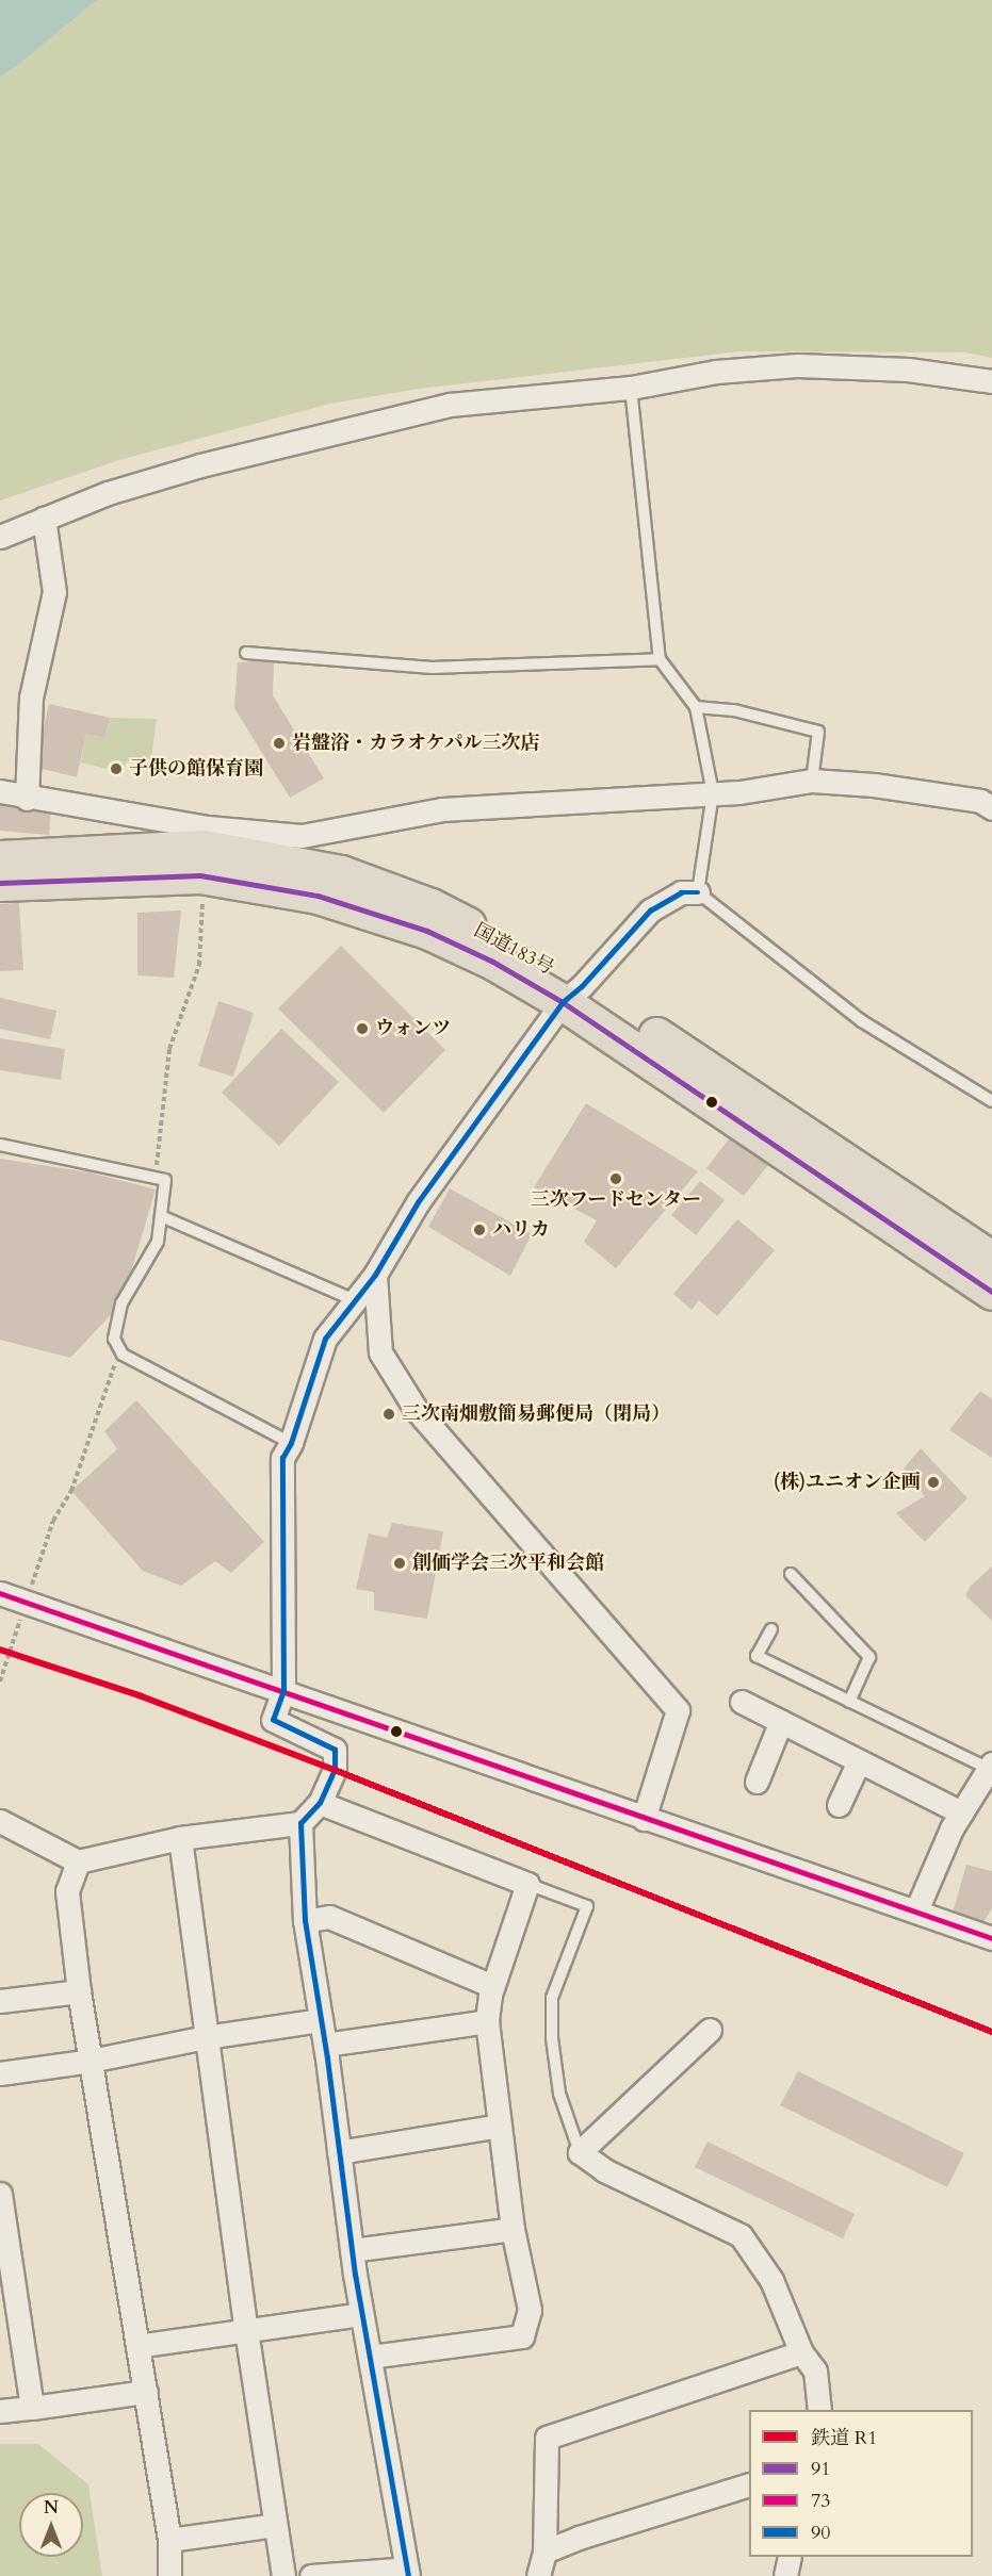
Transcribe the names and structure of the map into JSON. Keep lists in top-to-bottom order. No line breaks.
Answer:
{"streets":{"highway":["国道183号"]},"places":["岩盤浴・カラオケパル三次店","子供の館保育園","ウォンツ","三次フードセンター","ハリカ","三次南畑敷簡易郵便局（閉局）","(株)ユニオン企画","創価学会三次平和会館"],"lines":["transit line 91","transit line 90","transit line 73","rail line R1"],"legend":["鉄道 R1","91","73","90"],"north":"top"}
